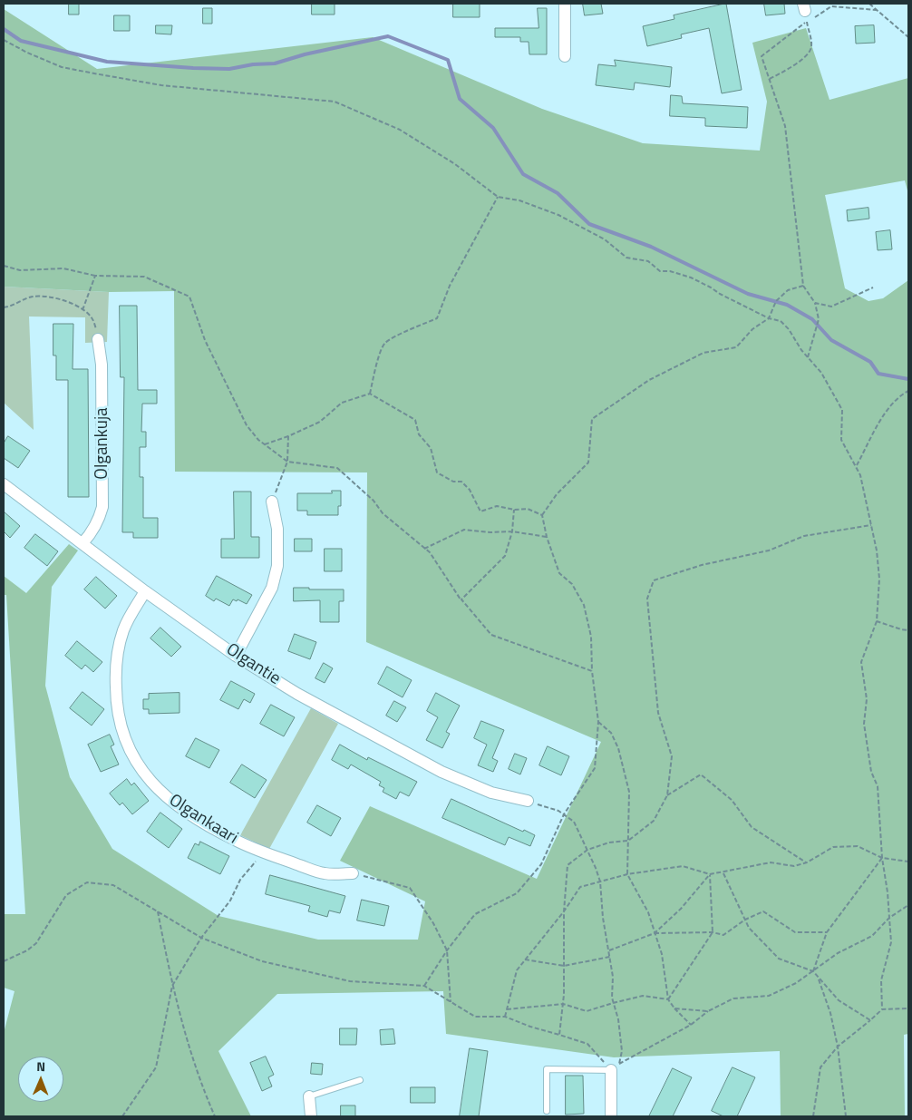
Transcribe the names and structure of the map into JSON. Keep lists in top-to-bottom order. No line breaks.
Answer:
{"streets":{"street":["Olgankuja","Olgantie","Olgankaari"]},"crossings":[["Olgankuja","Olgantie"],["Olgantie","Olgankaari"]],"north":"top"}
